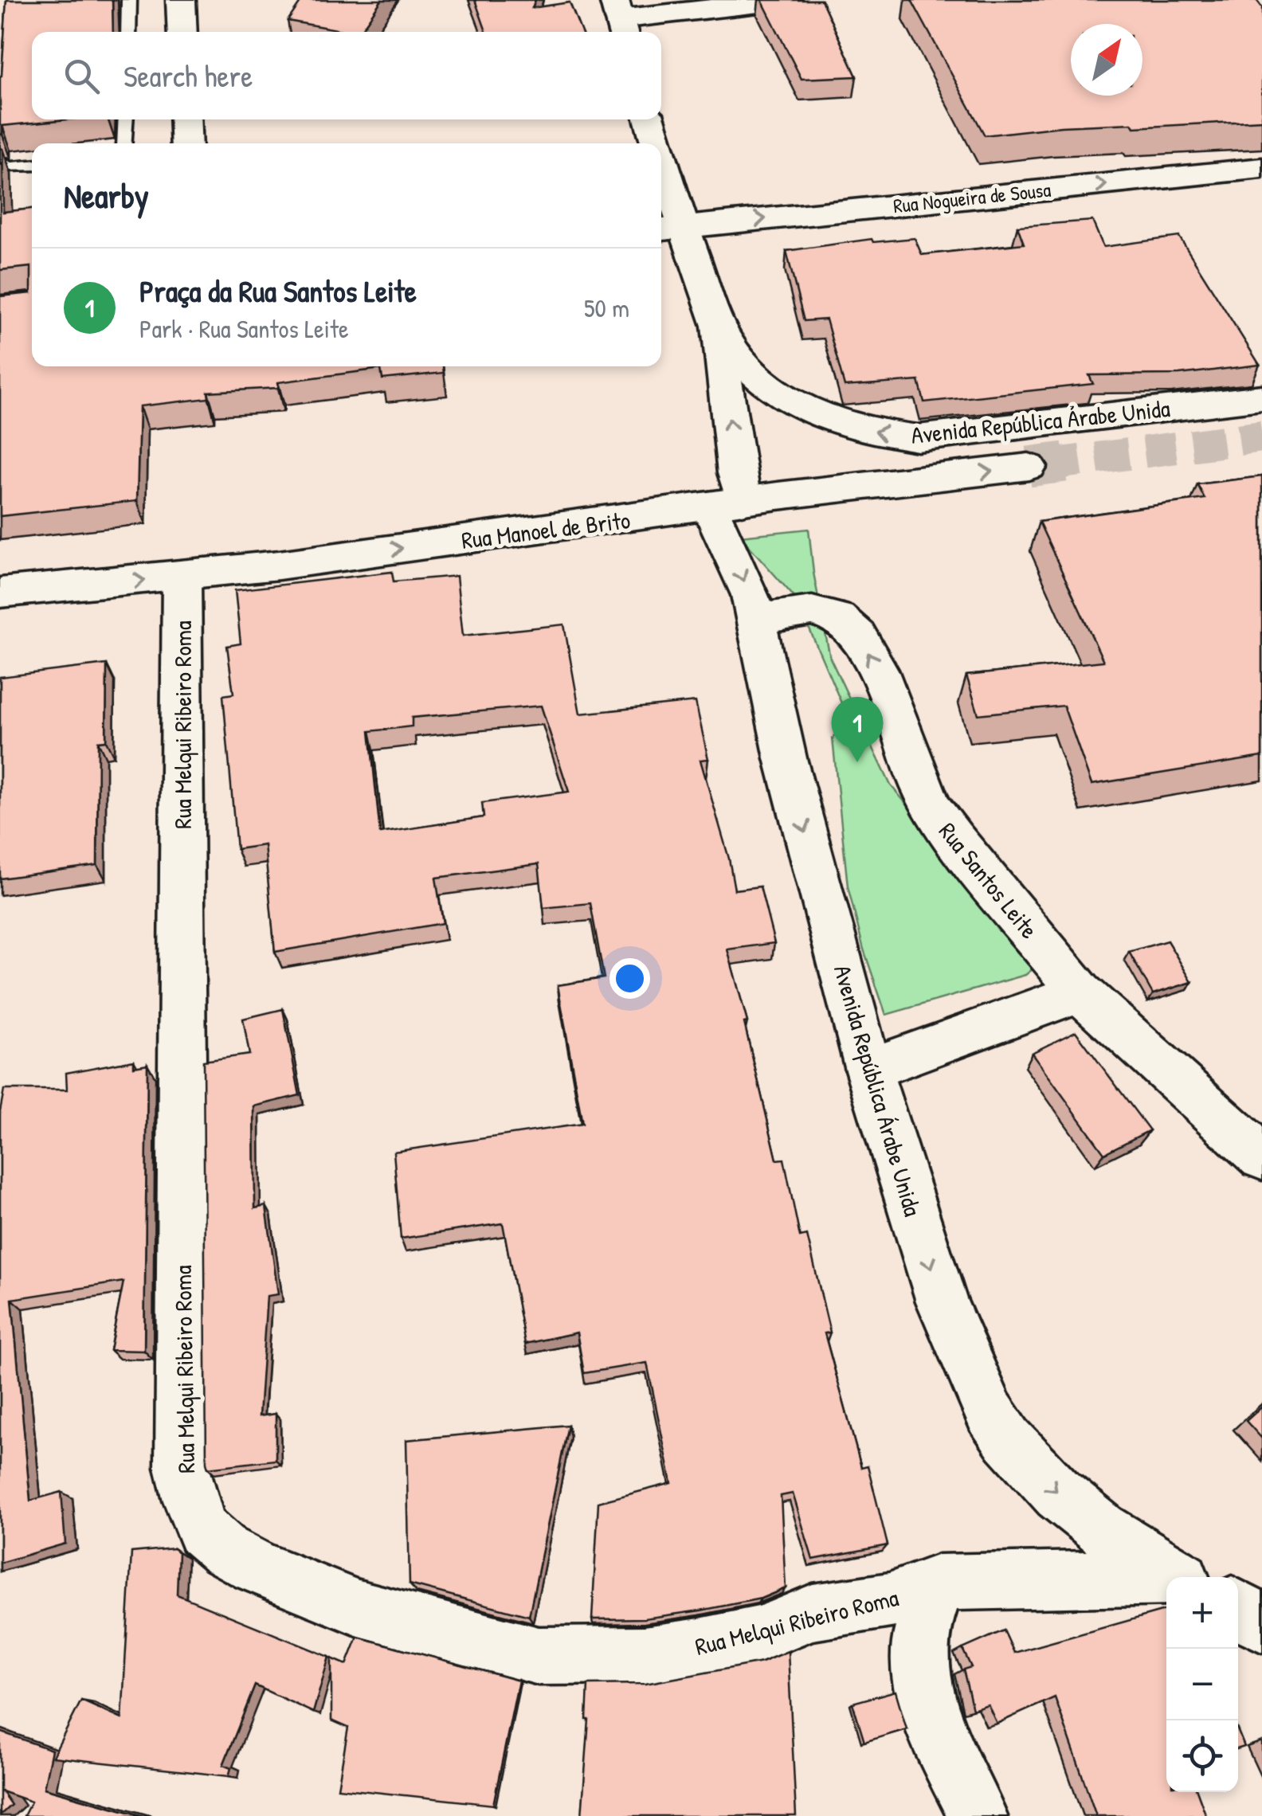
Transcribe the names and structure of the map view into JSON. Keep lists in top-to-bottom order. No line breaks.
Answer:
{"streets":{"street":["Rua Nogueira de Sousa","Avenida República Árabe Unida","Rua Manoel de Brito","Rua Melqui Ribeiro Roma","Rua Santos Leite"]},"crossings":[["Rua Nogueira de Sousa","Avenida República Árabe Unida"],["Avenida República Árabe Unida","Rua Manoel de Brito"],["Avenida República Árabe Unida","Rua Santos Leite"],["Rua Manoel de Brito","Rua Melqui Ribeiro Roma"]],"one_way":["Rua Nogueira de Sousa","Rua Manoel de Brito","Rua Santos Leite"],"north":"top right","page":{"search":"Search here","heading":"Nearby","list":[{"mark":"1","name":"Praça da Rua Santos Leite","note":"Park · Rua Santos Leite","value":"50 m"}],"pins":"1","map_buttons":["+","−"]}}
